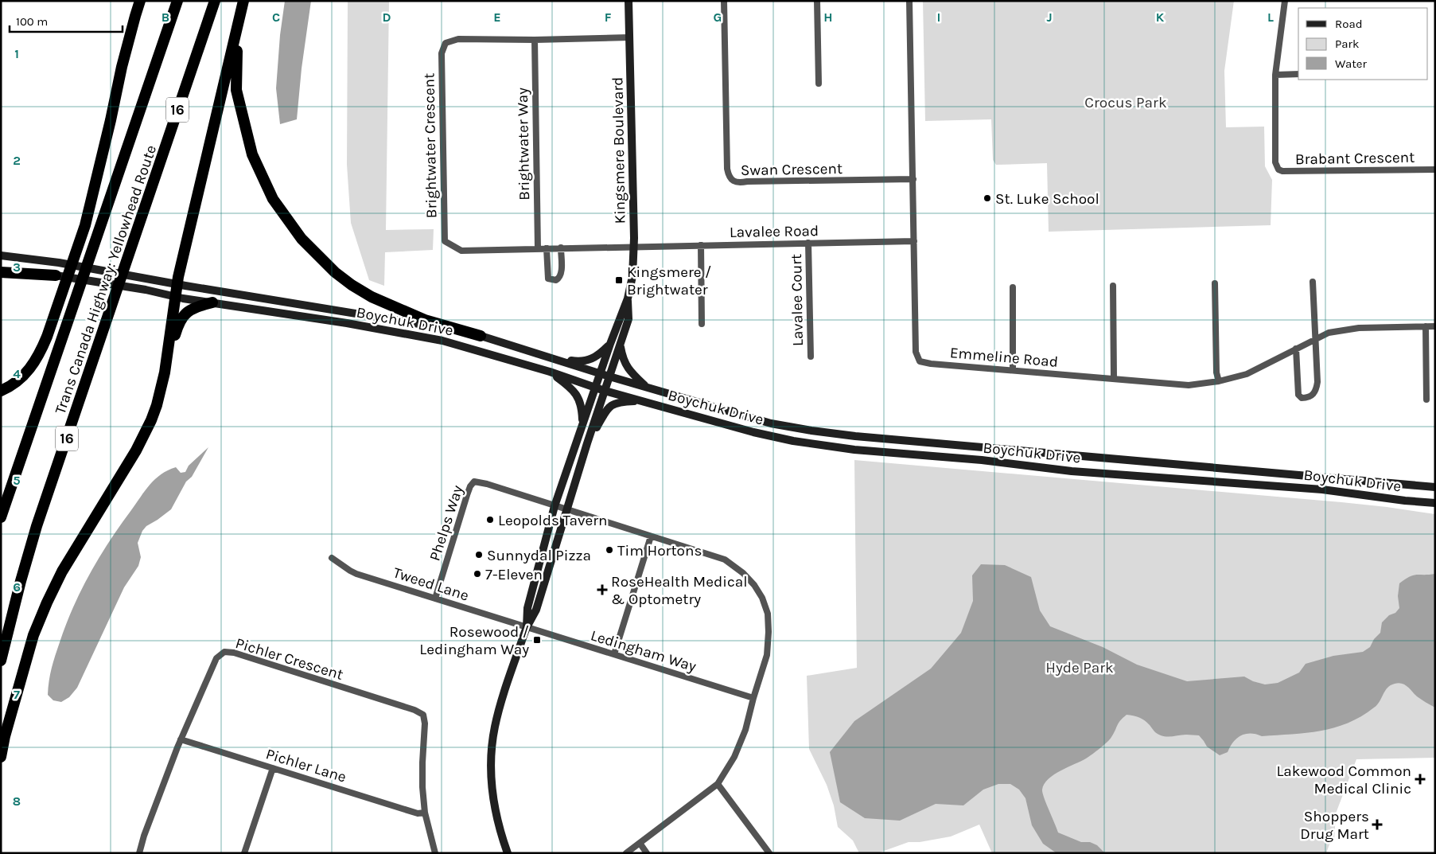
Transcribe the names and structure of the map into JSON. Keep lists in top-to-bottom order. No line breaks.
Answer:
{"streets":{"highway":["16","Trans Canada Highway: Yellowhead Route"],"main road":["Kingsmere Boulevard","Boychuk Drive"],"street":["Brightwater Way","Brightwater Crescent","Brabant Crescent","Swan Crescent","Lavalee Road","Lavalee Court","Emmeline Road","Phelps Way","Tweed Lane","Ledingham Way","Pichler Crescent","Pichler Lane"]},"crossings":[["Brightwater Way","Brightwater Crescent"],["Brightwater Crescent","Kingsmere Boulevard"],["Brightwater Crescent","Lavalee Road"],["Kingsmere Boulevard","Lavalee Road"],["Kingsmere Boulevard","Boychuk Drive"],["Kingsmere Boulevard","Phelps Way"],["Kingsmere Boulevard","Tweed Lane"],["Kingsmere Boulevard","Ledingham Way"],["Swan Crescent","Emmeline Road"],["Lavalee Road","Lavalee Court"],["Lavalee Road","Emmeline Road"],["Phelps Way","Tweed Lane"],["Phelps Way","Ledingham Way"],["Tweed Lane","Ledingham Way"],["Pichler Crescent","Pichler Lane"]],"parks":["Crocus Park","Hyde Park"],"places":{"other":["St. Luke School","Leopolds Tavern","Tim Hortons","Sunnydal Pizza","7-Eleven"],"transit":["Kingsmere / Brightwater","Rosewood / Ledingham Way"],"health":["RoseHealth Medical & Optometry","Lakewood Common Medical Clinic","Shoppers Drug Mart"]},"legend":["Road","Park","Water"],"scale_bar":"100 m","grid":{"columns":["B","C","D","E","F","G","H","I","J","K","L"],"rows":["1","2","3","4","5","6","7","8"]}}
